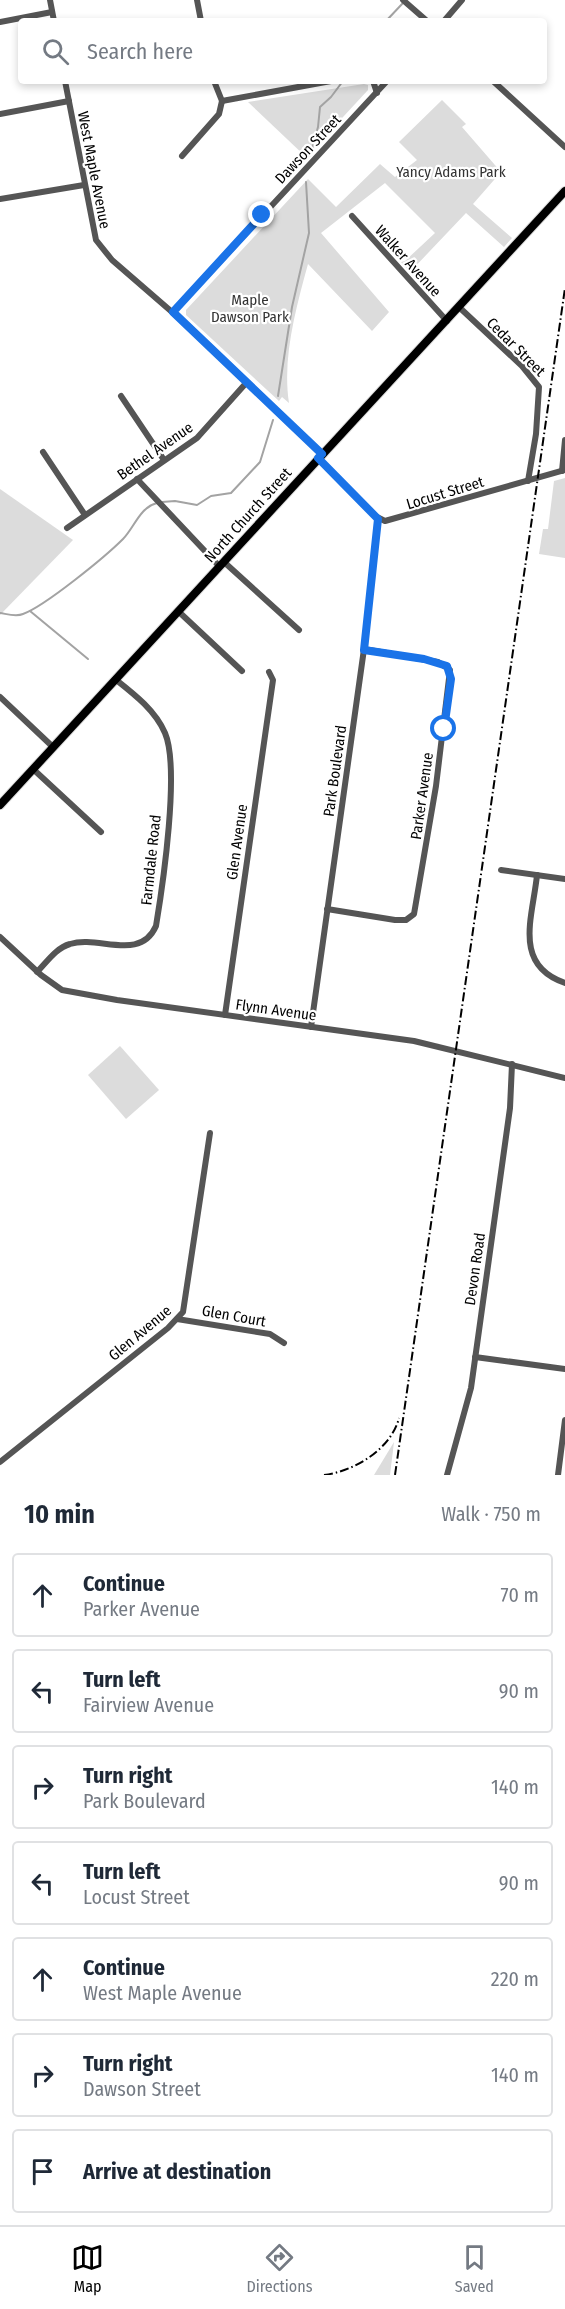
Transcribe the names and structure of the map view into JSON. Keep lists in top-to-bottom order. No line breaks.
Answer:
{"streets":{"main road":["North Church Street"],"street":["Dawson Street","West Maple Avenue","Walker Avenue","Cedar Street","Bethel Avenue","Locust Street","Park Boulevard","Parker Avenue","Glen Avenue","Farmdale Road","Flynn Avenue","Devon Road","Glen Court"]},"crossings":[["Dawson Street","West Maple Avenue"],["West Maple Avenue","Bethel Avenue"],["West Maple Avenue","North Church Street"],["Walker Avenue","North Church Street"],["Cedar Street","Locust Street"],["Cedar Street","North Church Street"],["Locust Street","Park Boulevard"],["North Church Street","Farmdale Road"],["Park Boulevard","Parker Avenue"],["Park Boulevard","Flynn Avenue"],["Glen Avenue","Flynn Avenue"],["Glen Avenue","Glen Court"],["Farmdale Road","Flynn Avenue"],["Flynn Avenue","Devon Road"]],"parks":["Yancy Adams Park","Maple Dawson Park"],"page":{"search":"Search here","heading":["10 min","Walk · 750 m"],"list":[["Continue","Parker Avenue","70 m"],["Turn left","Fairview Avenue","90 m"],["Turn right","Park Boulevard","140 m"],["Turn left","Locust Street","90 m"],["Continue","West Maple Avenue","220 m"],["Turn right","Dawson Street","140 m"],"Arrive at destination"],"nav":["Map","Directions","Saved"]}}
